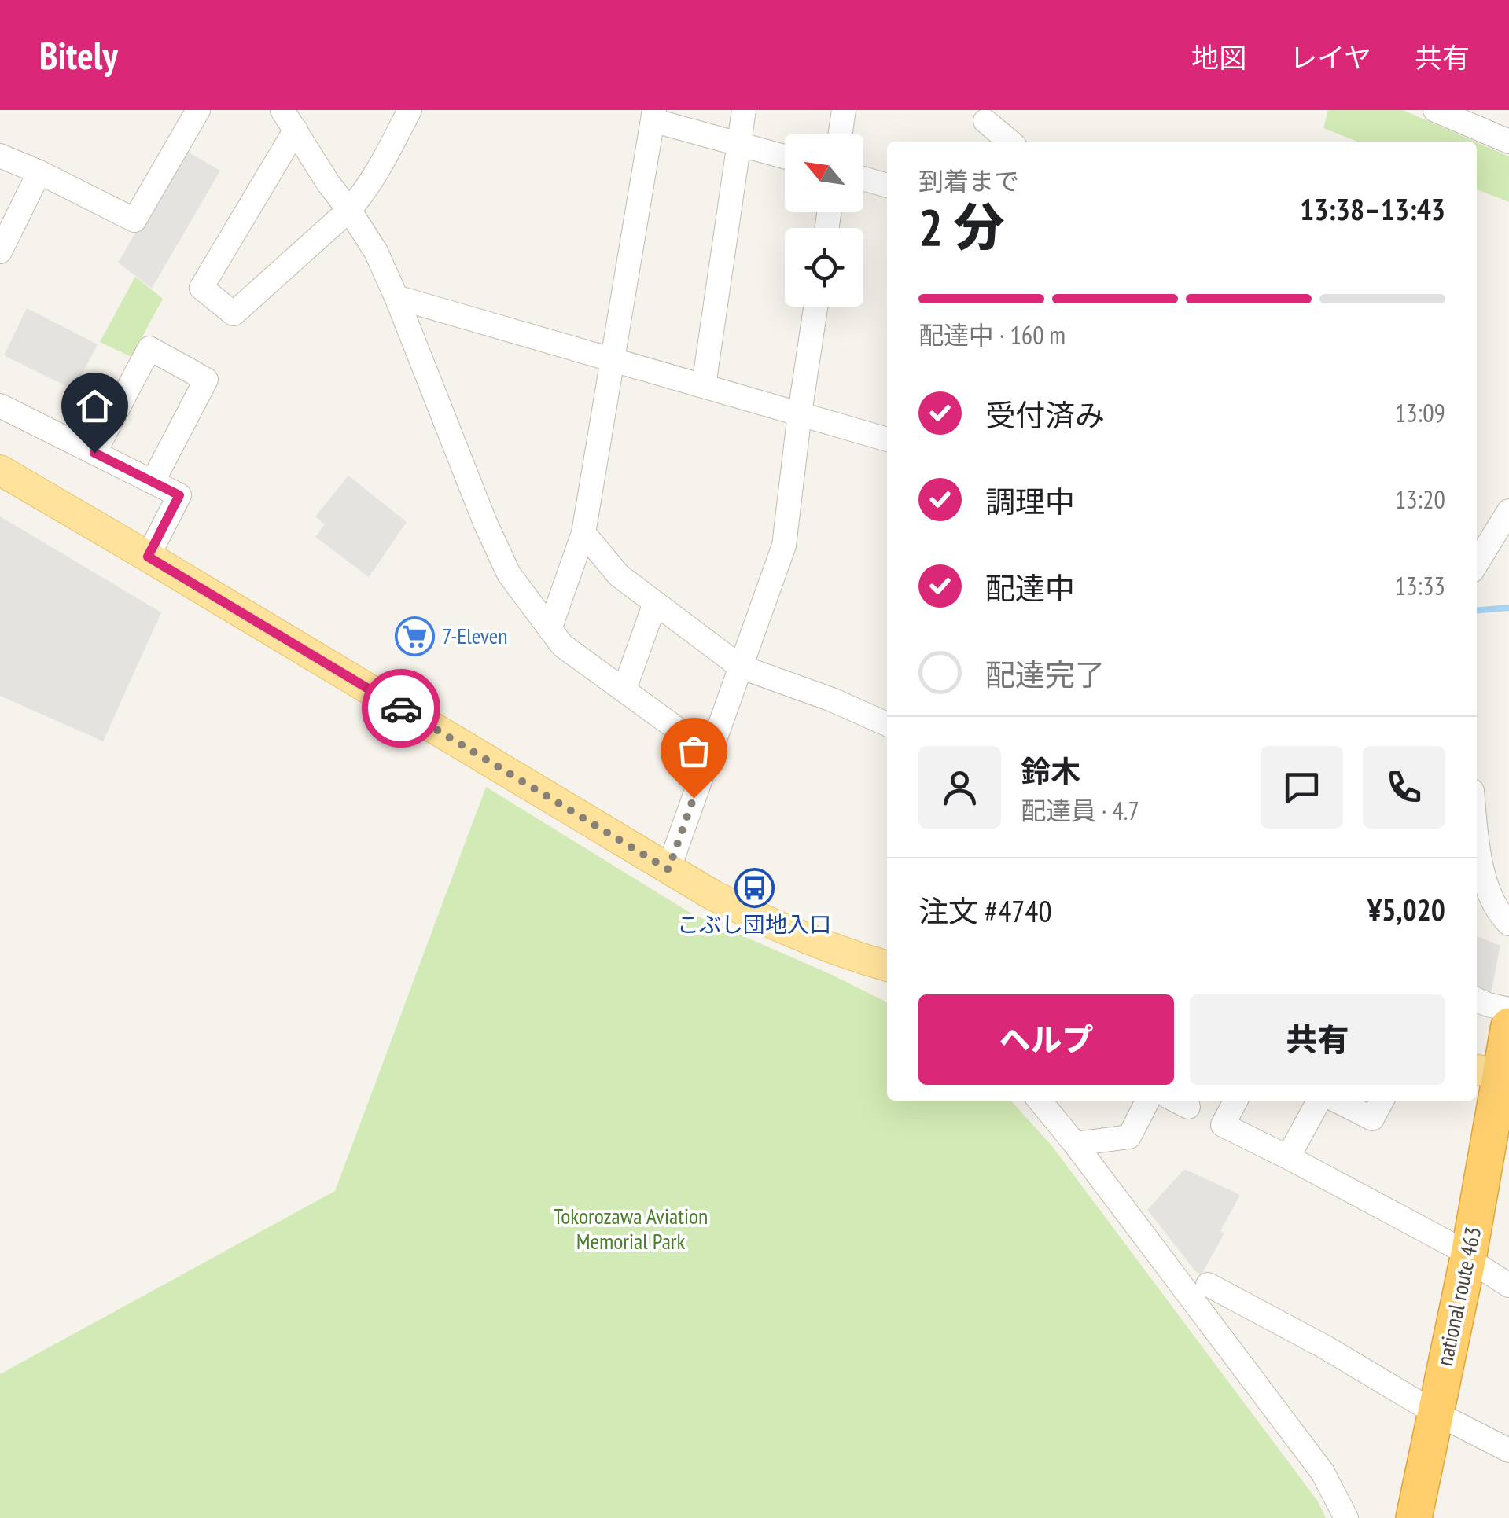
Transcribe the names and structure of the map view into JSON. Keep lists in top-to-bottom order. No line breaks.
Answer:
{"streets":{"highway":["national route 463"]},"parks":["Tokorozawa Aviation Memorial Park"],"places":{"supermarket":["7-Eleven"],"bus stop":["こぶし団地入口"]},"north":"top left","page":{"header":"Bitely","nav":["地図","レイヤ","共有"],"heading":["2 分","到着まで","13:38–13:43"],"panel":["鈴木","配達員 · 4.7","注文 #4740","¥5,020"],"bar":"配達中 · 160 m","list":[["受付済み","13:09"],["調理中","13:20"],["配達中","13:33"],"配達完了"],"buttons":["ヘルプ","共有"]}}
